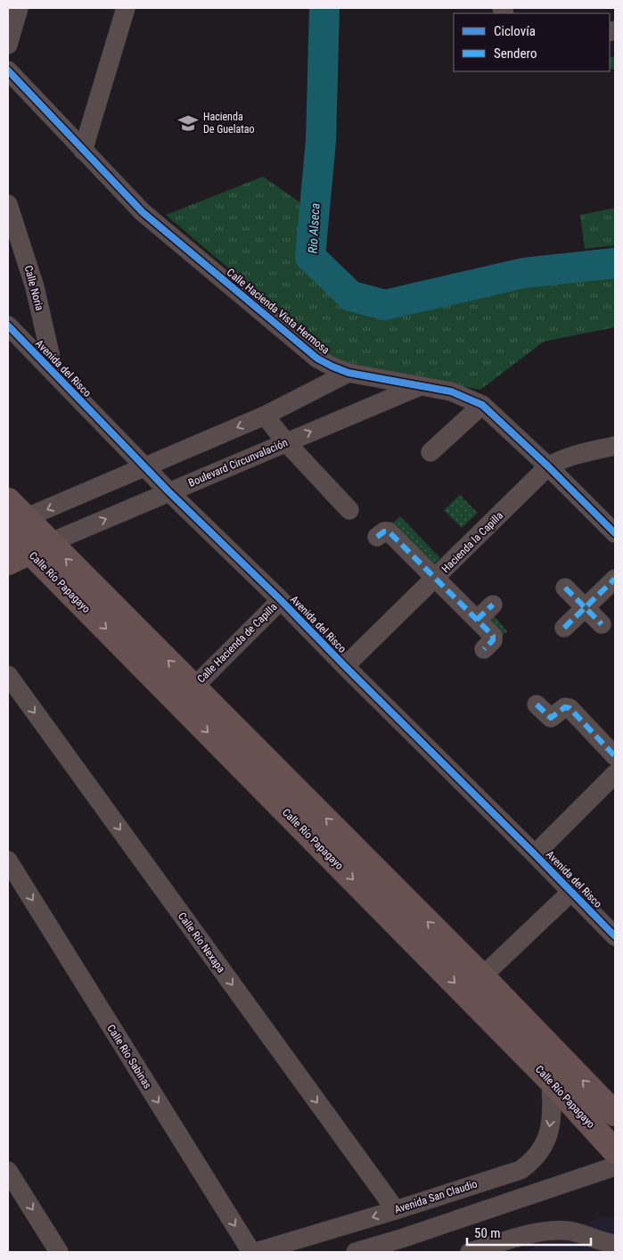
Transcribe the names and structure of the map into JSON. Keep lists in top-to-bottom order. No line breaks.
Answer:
{"streets":{"main road":["Boulevard Circunvalación","Calle Río Papagayo"],"street":["Calle Noria","Calle Hacienda Vista Hermosa","Avenida del Risco","Hacienda la Capilla","Calle Hacienda de Capilla","Calle Río Nexapa","Calle Río Sabinas","Avenida San Claudio"]},"crossings":[["Calle Noria","Avenida del Risco"],["Calle Hacienda Vista Hermosa","Boulevard Circunvalación"],["Calle Hacienda Vista Hermosa","Hacienda la Capilla"],["Avenida del Risco","Boulevard Circunvalación"],["Avenida del Risco","Hacienda la Capilla"],["Avenida del Risco","Calle Hacienda de Capilla"],["Boulevard Circunvalación","Calle Río Papagayo"],["Calle Río Papagayo","Calle Hacienda de Capilla"],["Calle Río Papagayo","Avenida San Claudio"],["Calle Río Nexapa","Avenida San Claudio"]],"one_way":["Calle Río Nexapa","Calle Río Sabinas"],"water":["Rio Alseca"],"places":{"school or university":["Hacienda De Guelatao"]},"legend":["Ciclovía","Sendero"],"scale_bar":"50 m"}
